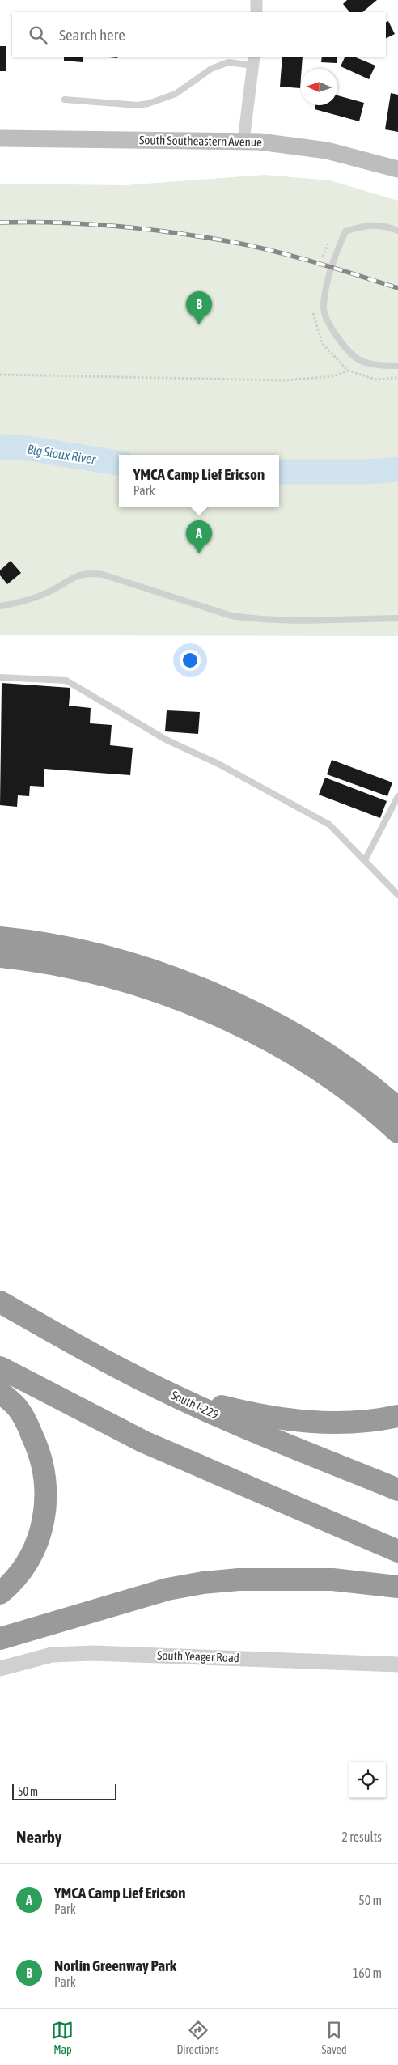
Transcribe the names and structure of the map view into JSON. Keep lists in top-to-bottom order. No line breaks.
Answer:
{"streets":{"highway":["South I-229"],"main road":["South Southeastern Avenue"],"street":["South Yeager Road"]},"water":["Big Sioux River"],"scale_bar":"50 m","north":"left","page":{"search":"Search here","pins":["B","A"],"popup":["YMCA Camp Lief Ericson","Park"],"scale":"50 m","heading":["Nearby","2 results"],"list":[{"mark":"A","name":"YMCA Camp Lief Ericson","note":"Park","value":"50 m"},{"mark":"B","name":"Norlin Greenway Park","note":"Park","value":"160 m"}],"nav":["Map","Directions","Saved"]}}
